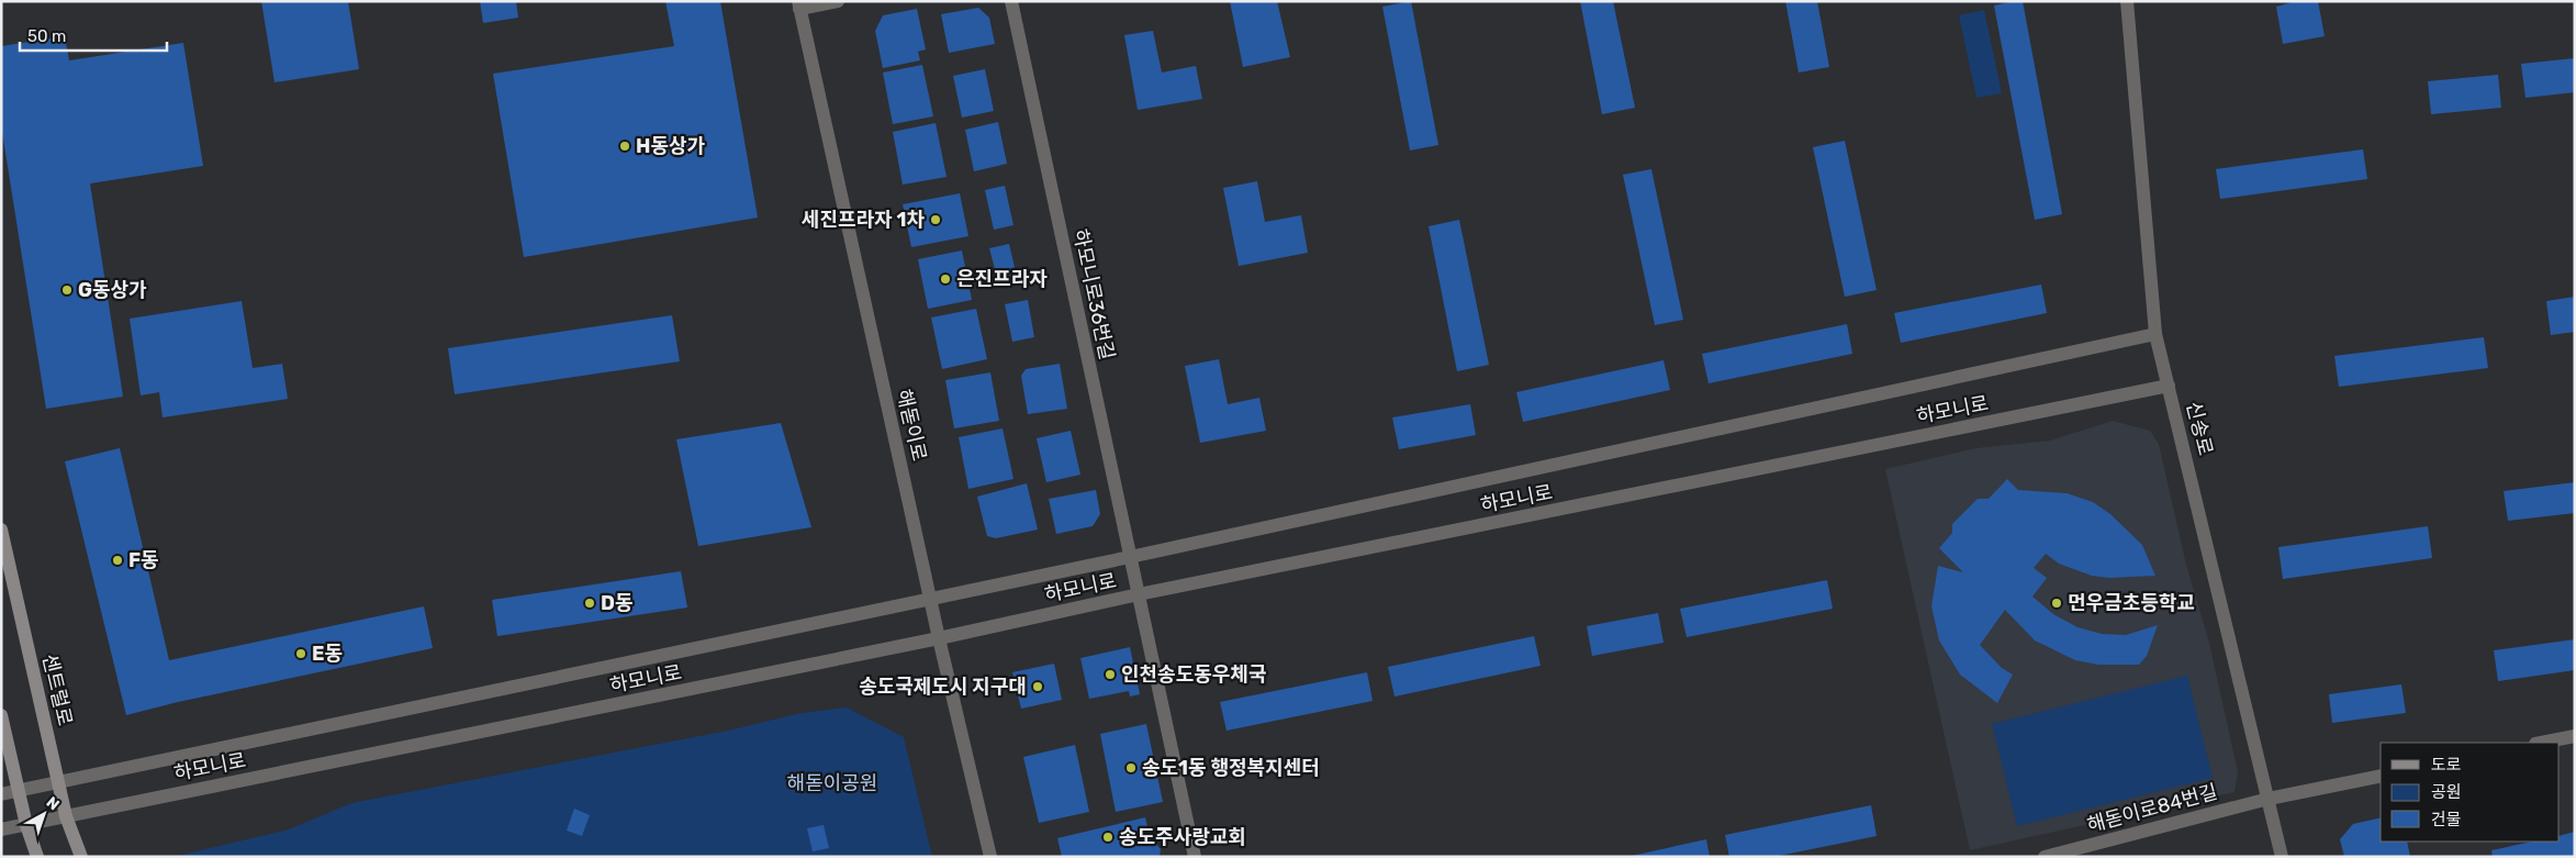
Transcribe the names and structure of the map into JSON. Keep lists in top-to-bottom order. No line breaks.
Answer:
{"streets":{"main road":["센트럴로"],"street":["하모니로36번길","하모니로","해돋이로","신송로","해돋이로84번길"]},"crossings":[["하모니로36번길","하모니로"],["하모니로","해돋이로"],["하모니로","신송로"],["하모니로","센트럴로"],["신송로","해돋이로84번길"]],"parks":["해돋이공원"],"places":["H동상가","세진프라자 1차","은진프라자","G동상가","F동","D동","먼우금초등학교","E동","인천송도동우체국","송도국제도시 지구대","송도1동 행정복지센터","송도주사랑교회"],"legend":["도로","공원","건물"],"scale_bar":"50 m","north":"top right"}
